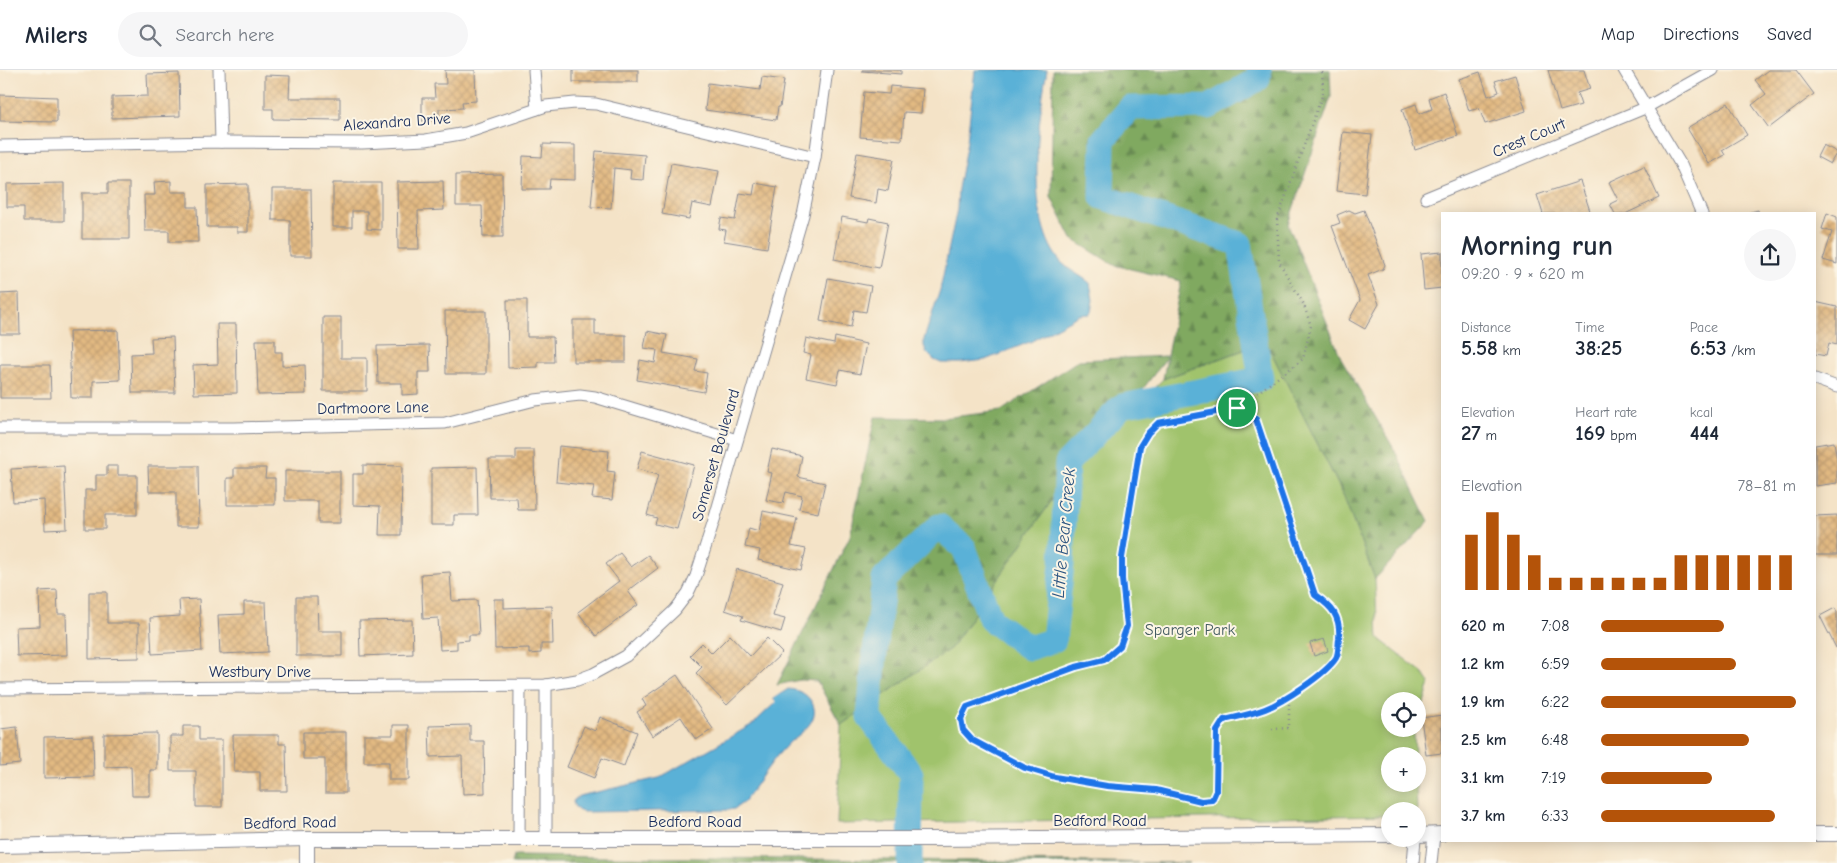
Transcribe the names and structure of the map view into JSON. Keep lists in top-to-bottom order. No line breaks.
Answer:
{"streets":{"street":["Alexandra Drive","Crest Court","Dartmoore Lane","Somerset Boulevard","Westbury Drive","Bedford Road"]},"crossings":[["Alexandra Drive","Somerset Boulevard"],["Dartmoore Lane","Somerset Boulevard"],["Somerset Boulevard","Westbury Drive"]],"water":["Little Bear Creek"],"parks":["Sparger Park"],"page":{"header":"Milers","search":"Search here","nav":["Map","Directions","Saved"],"heading":["Morning run","09:20 · 9 × 620 m"],"stats":[["Distance","5.58 km"],["Time","38:25"],["Pace","6:53 /km"],["Elevation","27 m"],["Heart rate","169 bpm"],["kcal","444"]],"chart":["Elevation","78–81 m"],"list":[{"name":"620 m","note":"7:08"},{"name":"1.2 km","note":"6:59"},{"name":"1.9 km","note":"6:22"},{"name":"2.5 km","note":"6:48"},{"name":"3.1 km","note":"7:19"},{"name":"3.7 km","note":"6:33"}],"map_buttons":["+","−"]}}
